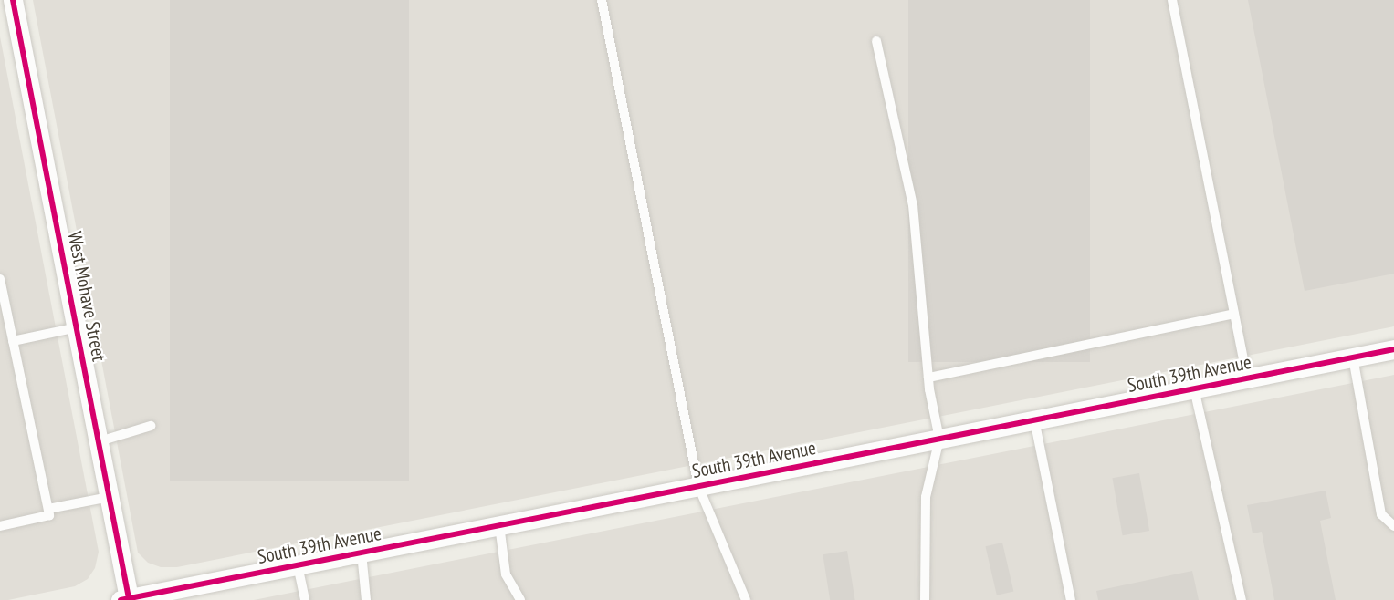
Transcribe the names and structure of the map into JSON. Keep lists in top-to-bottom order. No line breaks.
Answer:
{"streets":{"street":["West Mohave Street","South 39th Avenue"]},"crossings":[["West Mohave Street","South 39th Avenue"]]}
